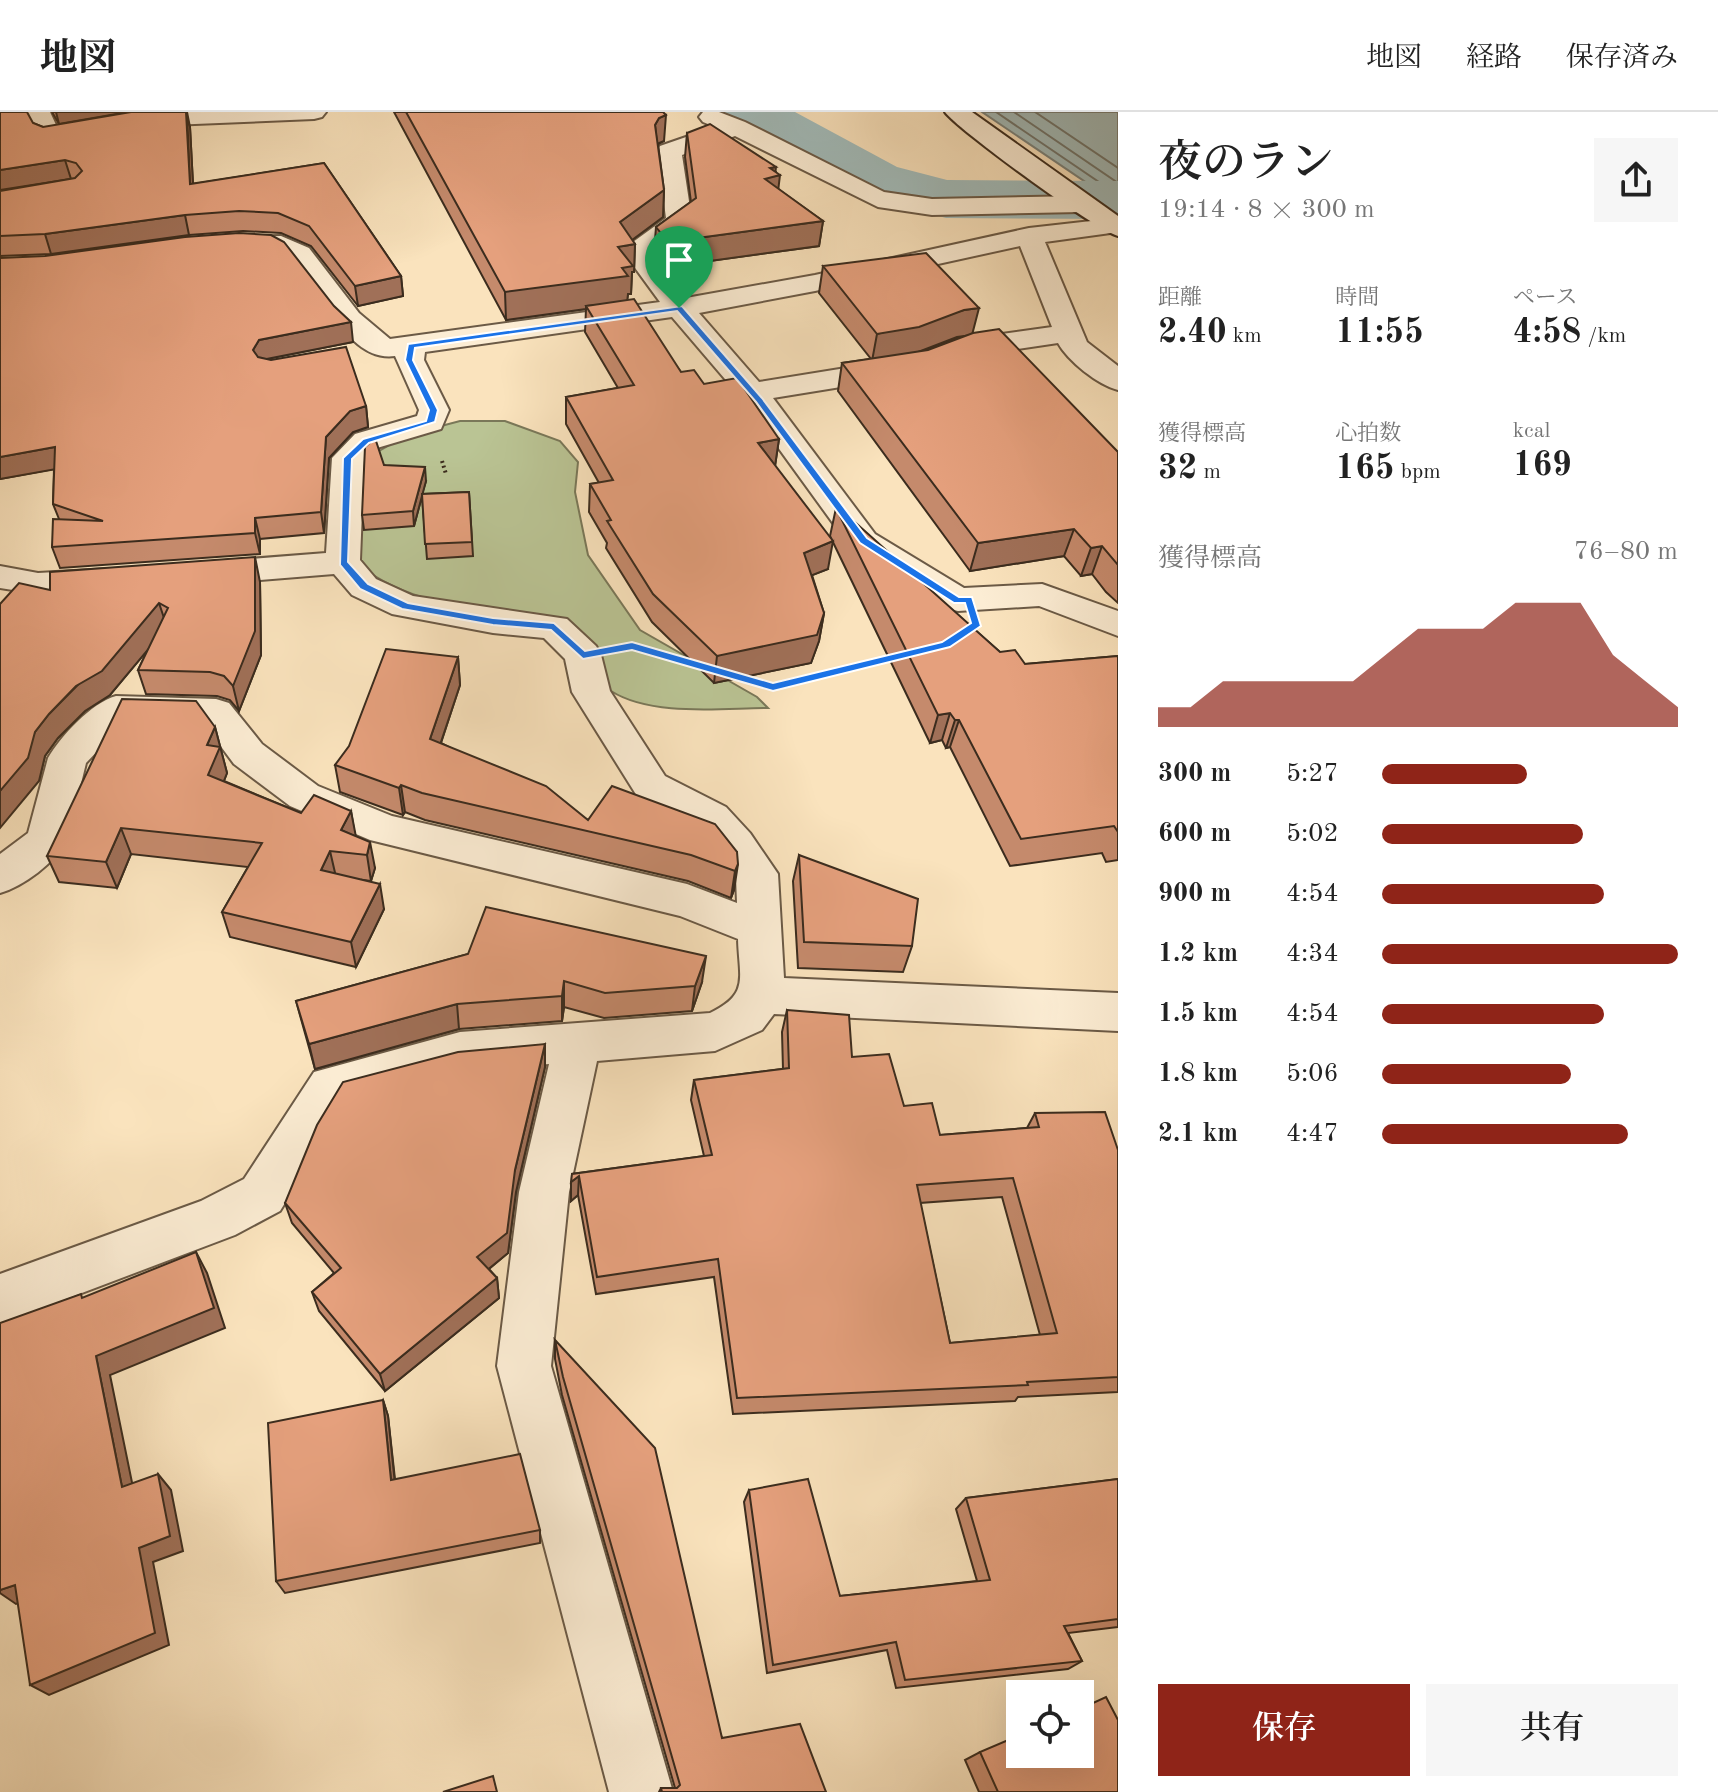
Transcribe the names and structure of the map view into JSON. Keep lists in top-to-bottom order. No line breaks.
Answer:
{"page":{"header":"地図","nav":["地図","経路","保存済み"],"heading":["夜のラン","19:14 · 8 × 300 m"],"stats":[["距離","2.40 km"],["時間","11:55"],["ペース","4:58 /km"],["獲得標高","32 m"],["心拍数","165 bpm"],["kcal","169"]],"chart":["獲得標高","76–80 m"],"list":[{"name":"300 m","note":"5:27"},{"name":"600 m","note":"5:02"},{"name":"900 m","note":"4:54"},{"name":"1.2 km","note":"4:34"},{"name":"1.5 km","note":"4:54"},{"name":"1.8 km","note":"5:06"},{"name":"2.1 km","note":"4:47"}],"buttons":["保存","共有"]}}
